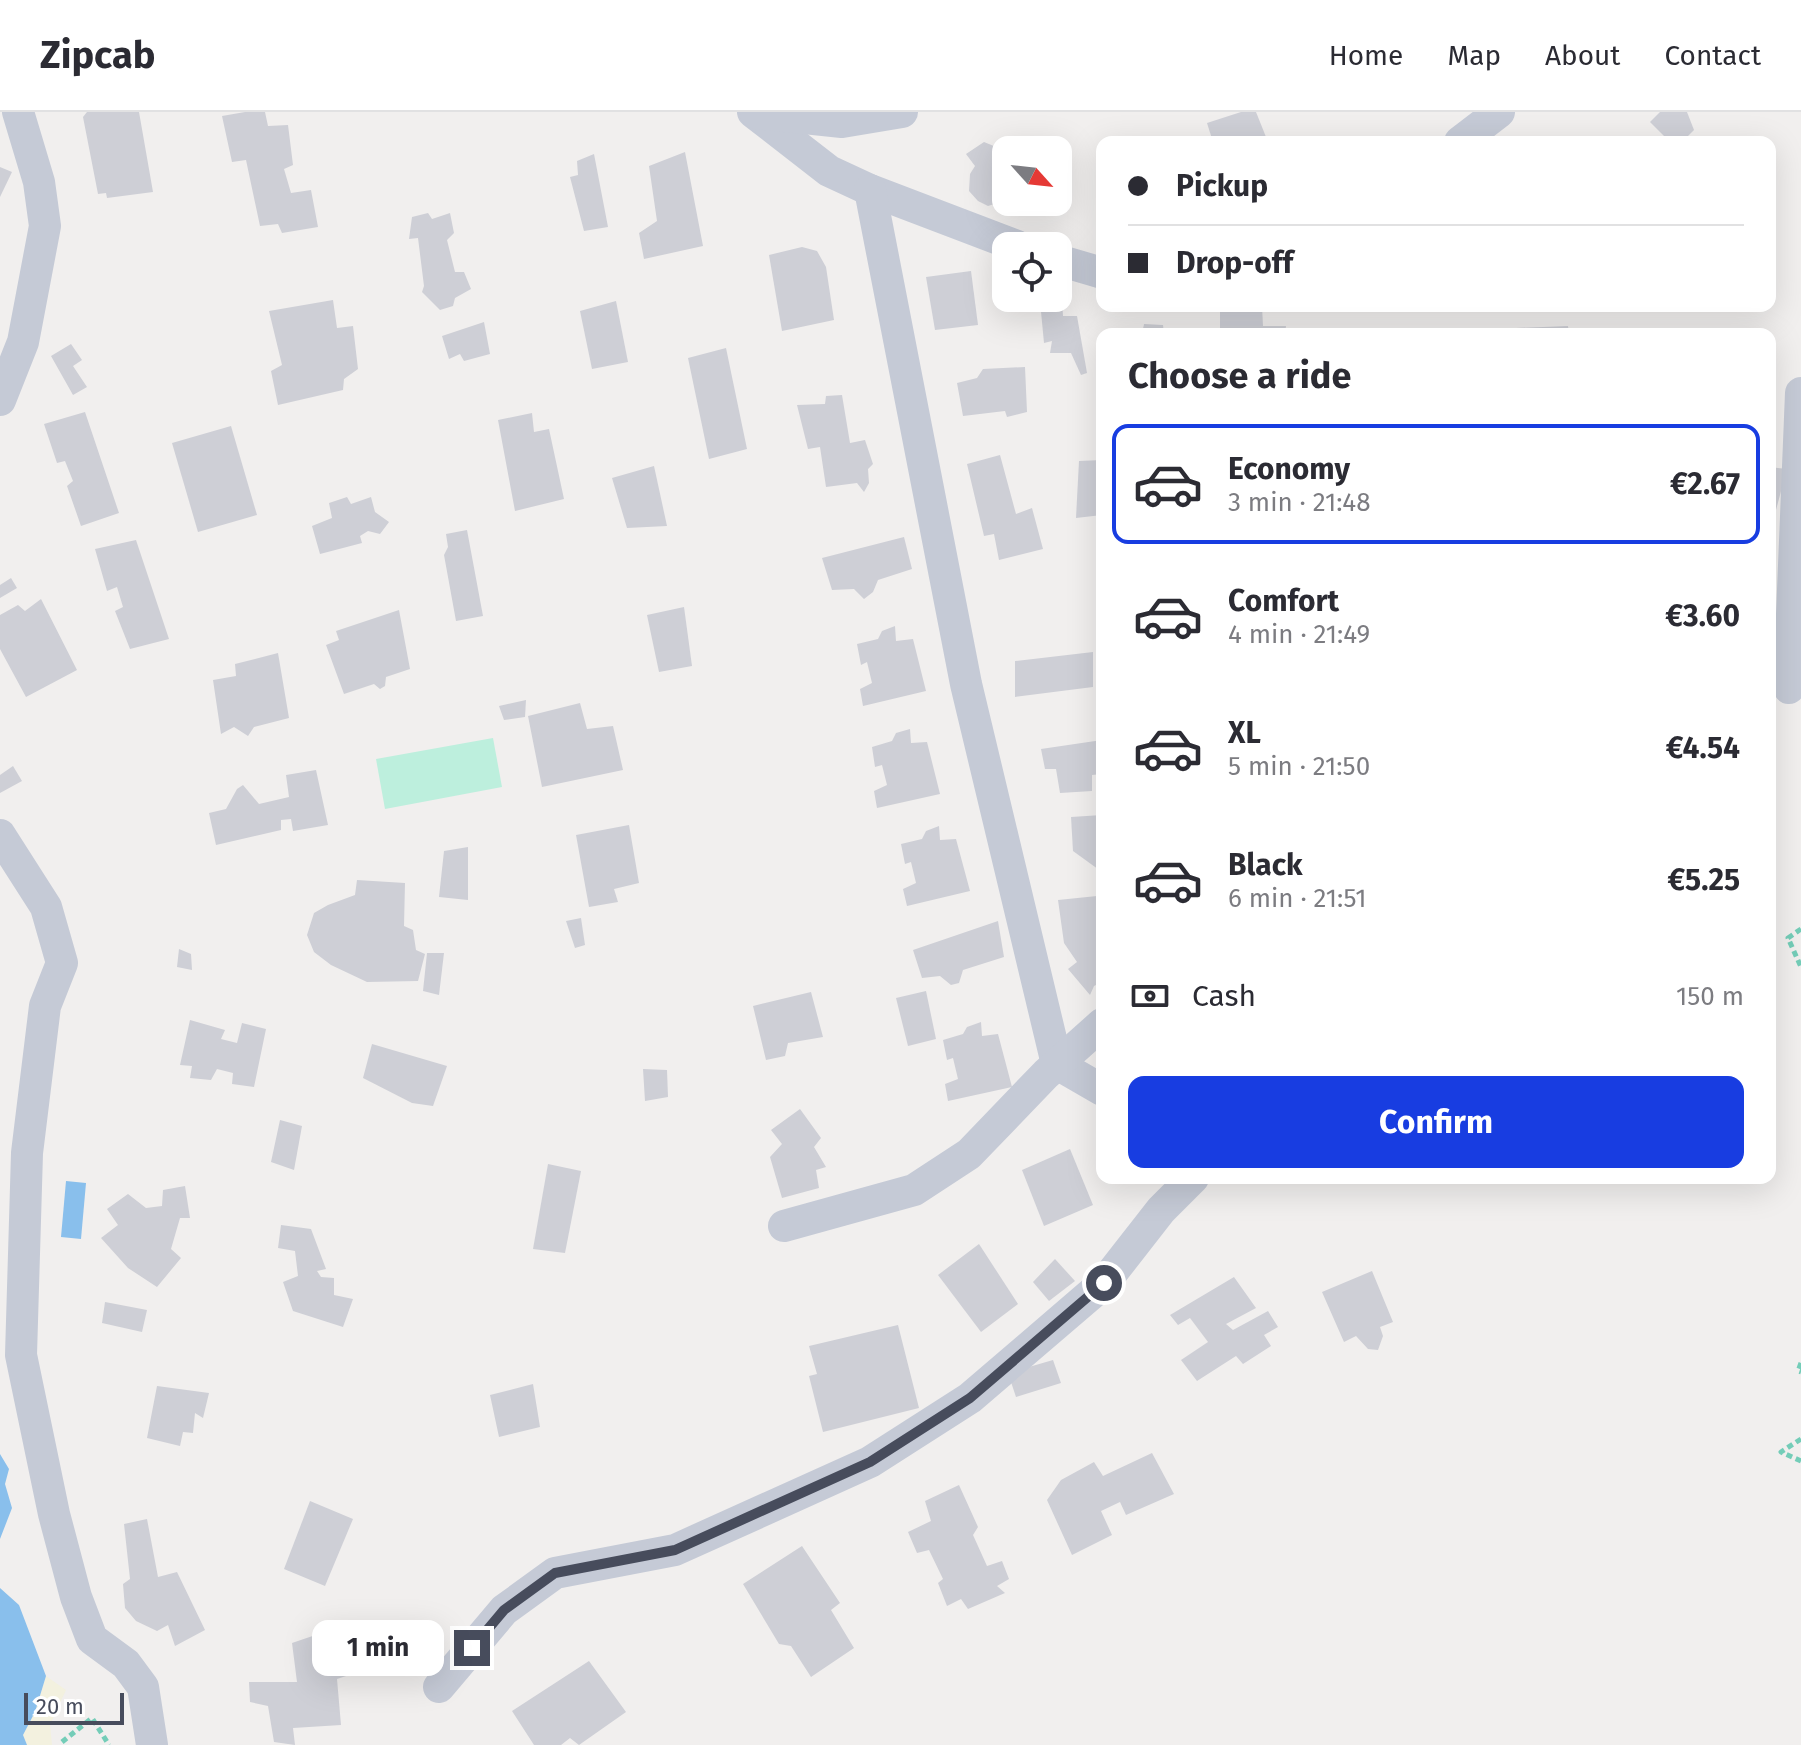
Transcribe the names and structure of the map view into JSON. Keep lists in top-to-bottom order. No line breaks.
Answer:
{"scale_bar":"20 m","north":"bottom right","page":{"header":"Zipcab","nav":["Home","Map","About","Contact"],"banner":["Pickup","Drop-off"],"heading":"Choose a ride","list":[{"name":"Economy","note":"3 min · 21:48","value":"€2.67"},{"name":"Comfort","note":"4 min · 21:49","value":"€3.60"},{"name":"XL","note":"5 min · 21:50","value":"€4.54"},{"name":"Black","note":"6 min · 21:51","value":"€5.25"}],"pay":["Cash","150 m"],"buttons":"Confirm","bubble":"1 min","scale":"20 m"}}
